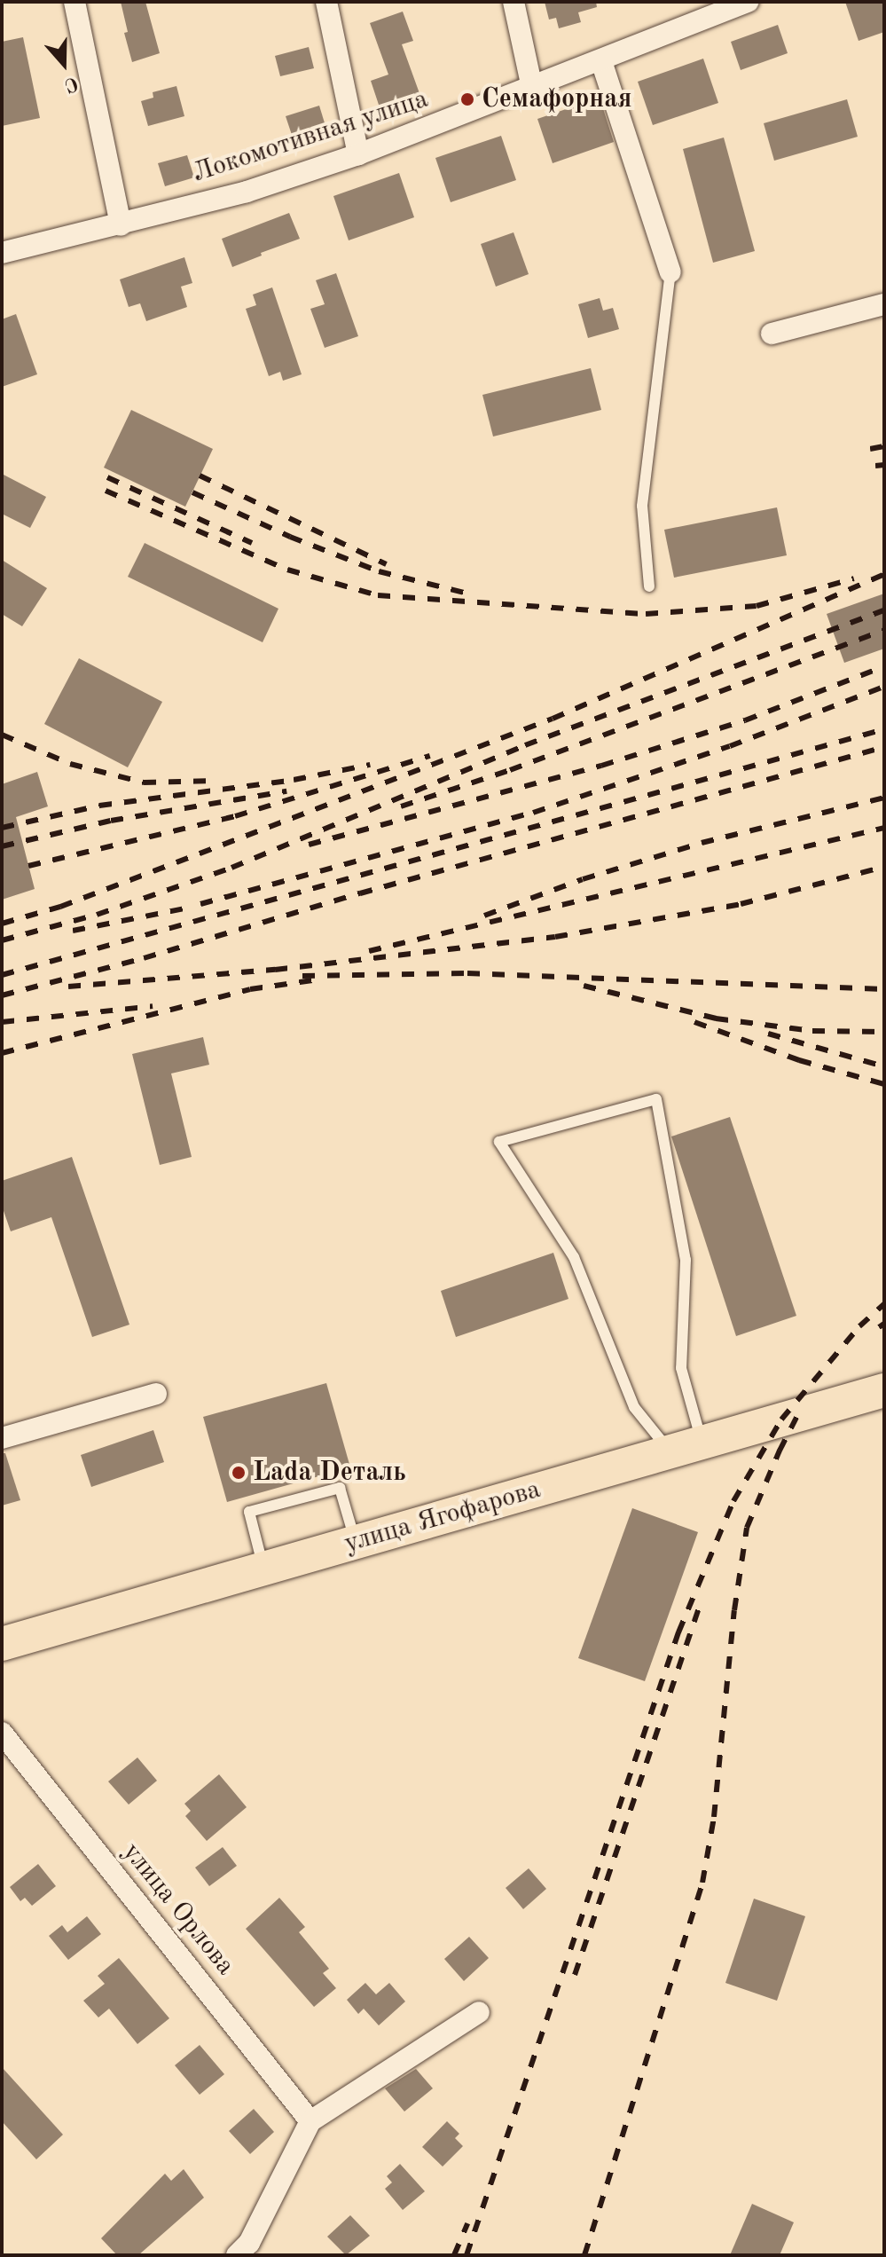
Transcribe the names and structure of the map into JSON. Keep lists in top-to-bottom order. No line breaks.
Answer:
{"streets":{"main road":["улица Ягофарова"],"street":["Локомотивная улица","улица Орлова"]},"places":["Семафорная","Lada Dеталь"],"north":"bottom"}
